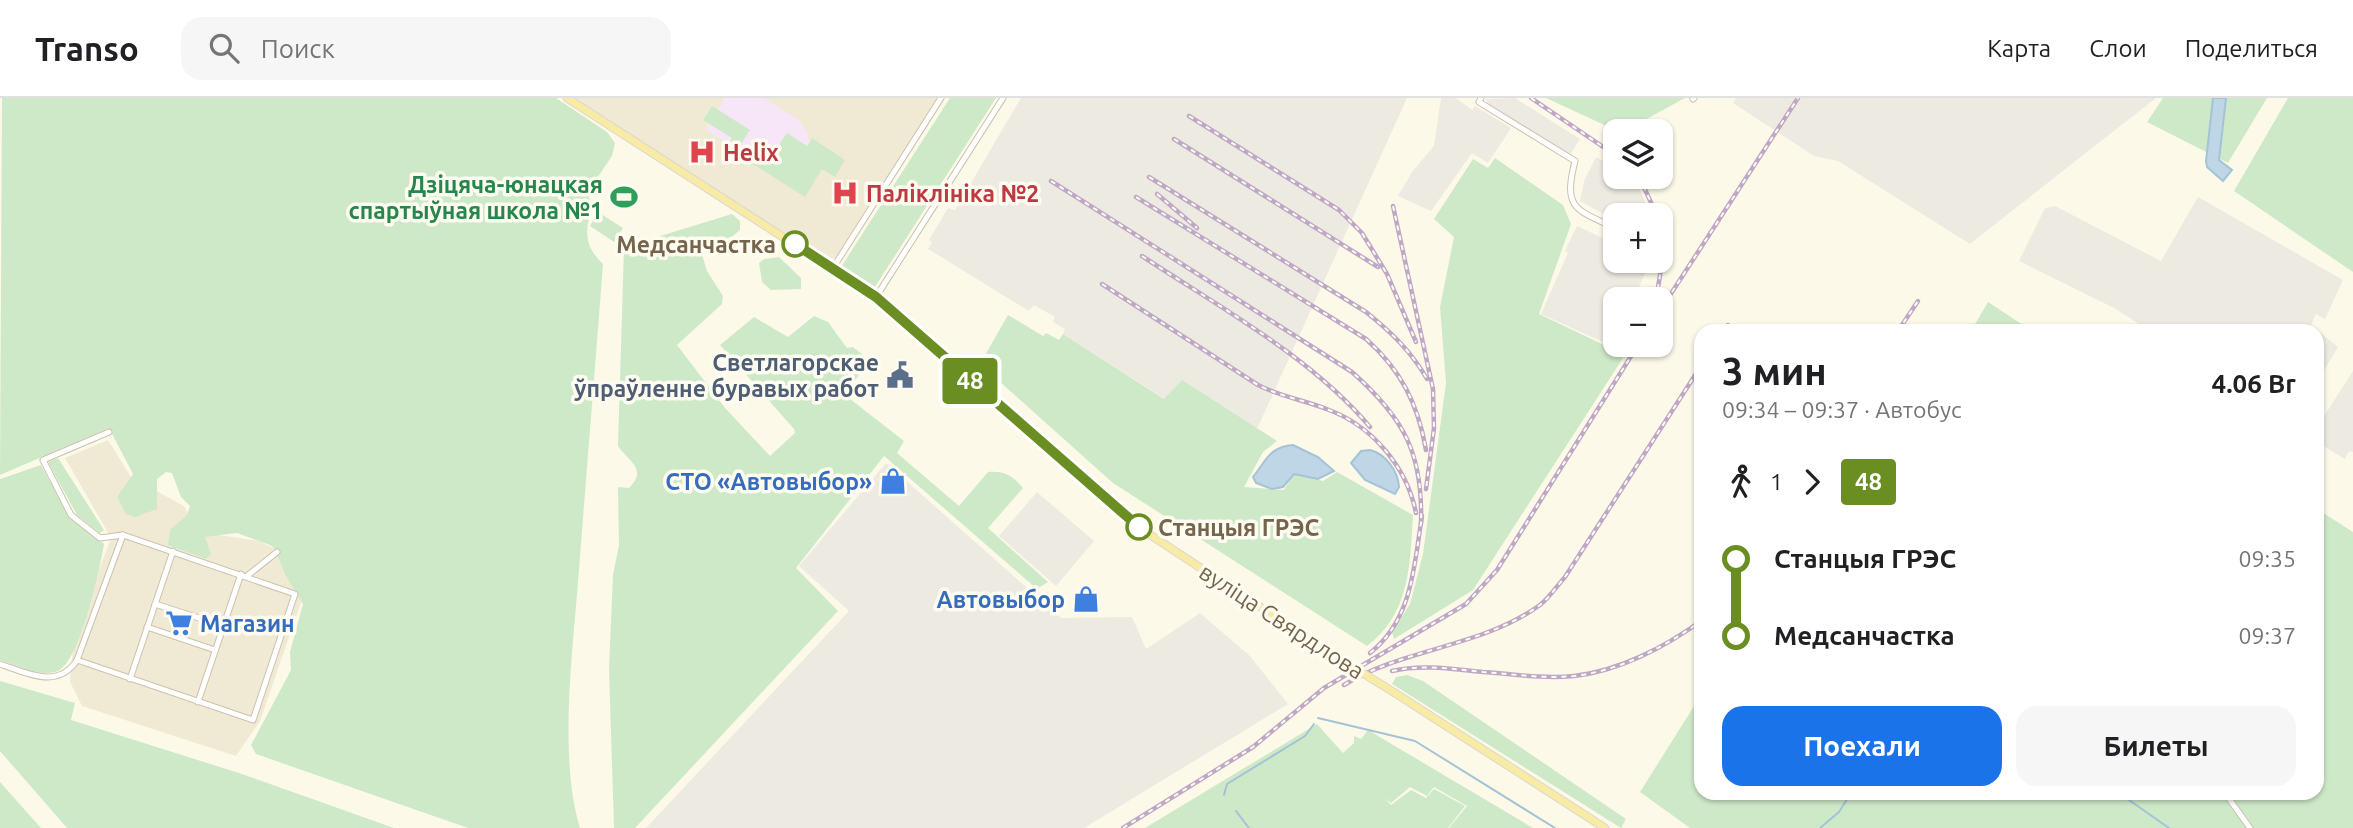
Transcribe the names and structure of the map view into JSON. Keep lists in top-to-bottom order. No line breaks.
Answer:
{"streets":{"main road":["вуліца Свярдлова"]},"places":{"hospital":["Helix","Паліклініка №2"],"sports":["Дзіцяча-юнацкая спартыўная школа №1"],"other":["Медсанчастка","Станцыя ГРЭС"],"public building":["Светлагорскае ўпраўленне буравых работ"],"shop":["СТО «Автовыбор»","Автовыбор"],"supermarket":["Магазин"]},"lines":["bus line 48"],"page":{"header":"Transo","search":"Поиск","nav":["Карта","Слои","Поделиться"],"on_map":"48","map_buttons":["+","−"],"heading":["3 мин","09:34 – 09:37 · Автобус","4.06 Br"],"legs":["1","48"],"list":[{"name":"Станцыя ГРЭС","value":"09:35"},{"name":"Медсанчастка","value":"09:37"}],"buttons":["Поехали","Билеты"]}}
